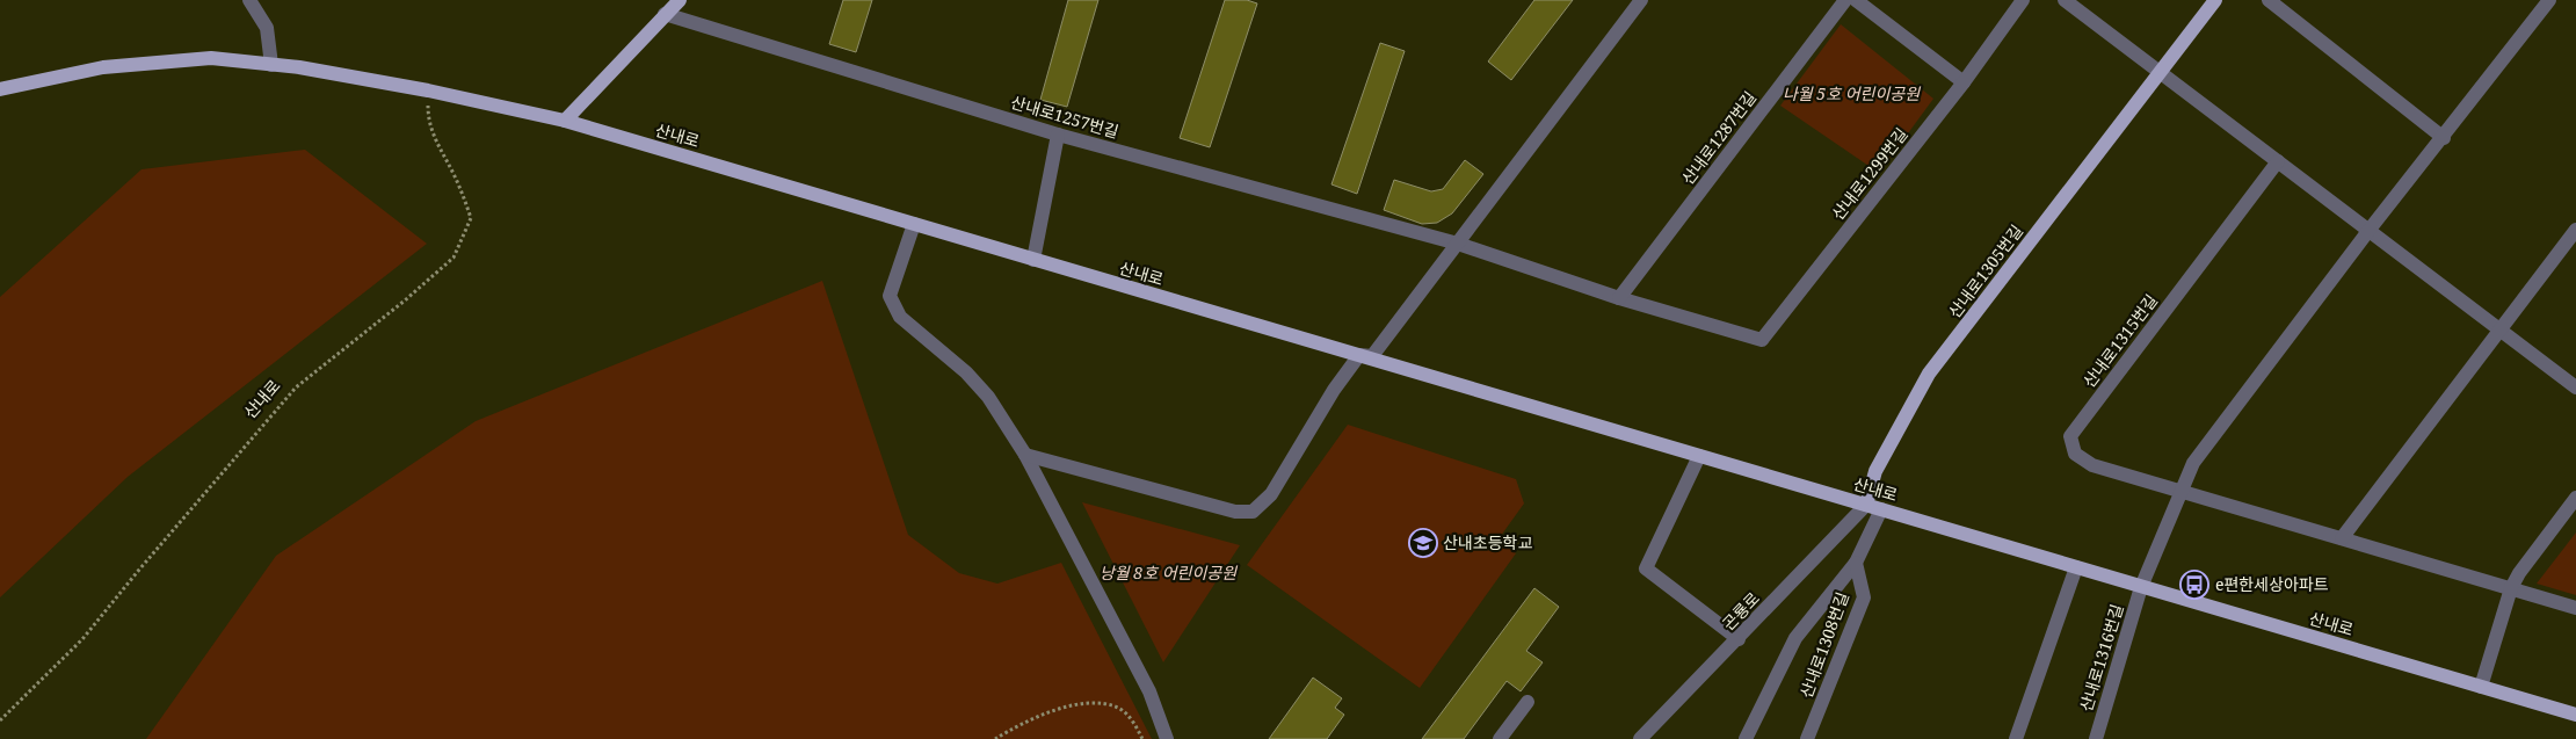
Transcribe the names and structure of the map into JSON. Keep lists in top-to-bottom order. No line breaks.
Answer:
{"streets":{"main road":["산내로","산내로1305번길"],"street":["산내로1257번길","산내로1287번길","산내로1299번길","산내로1315번길","곤룡로","산내로1308번길","산내로1316번길"]},"crossings":[["산내로","산내로1305번길"],["산내로","곤룡로"],["산내로","산내로1308번길"],["산내로","산내로1316번길"],["산내로1287번길","산내로1299번길"],["산내로1305번길","곤룡로"]],"parks":["나월 5호 어린이공원","낭월 8호 어린이공원"],"places":{"school or university":["산내초등학교"],"bus stop":["e편한세상아파트"]}}
